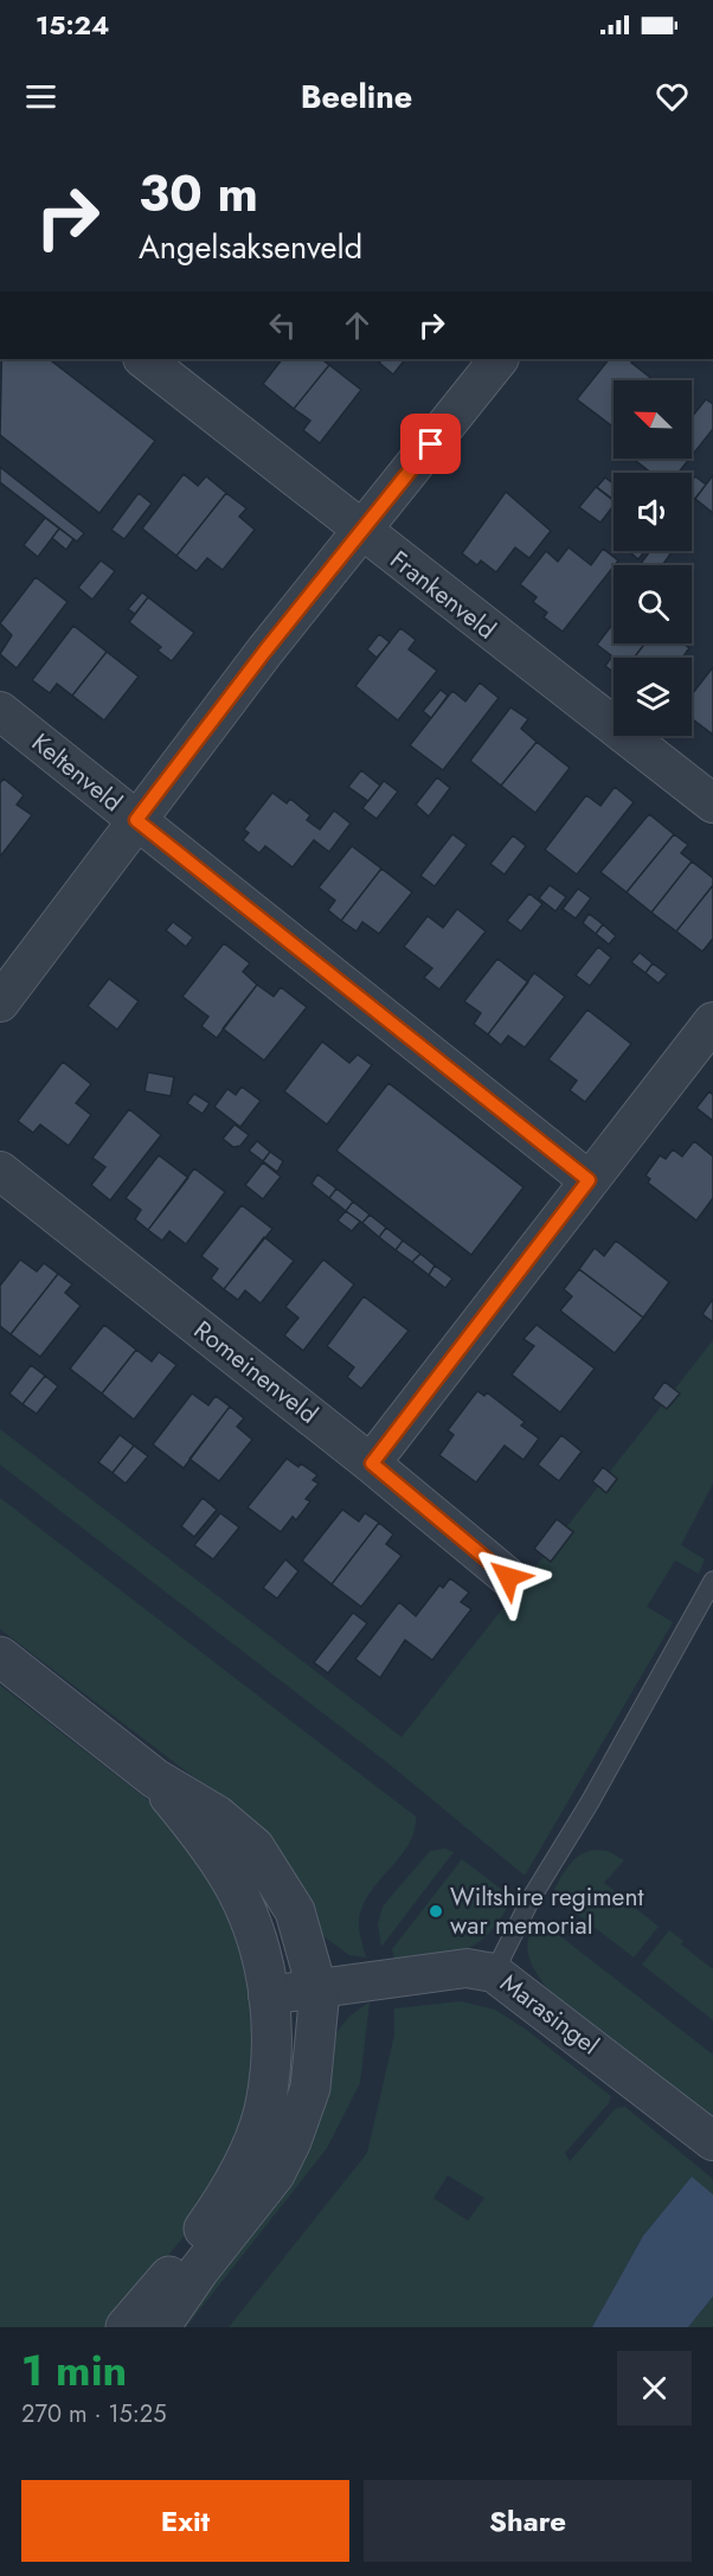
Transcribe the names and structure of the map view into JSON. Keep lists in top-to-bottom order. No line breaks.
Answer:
{"streets":{"street":["Frankenveld","Keltenveld","Romeinenveld","Marasingel"]},"places":["Wiltshire regiment war memorial"],"north":"top left","page":{"status":"15:24","header":"Beeline","turn":["30 m","Angelsaksenveld"],"heading":["1 min","270 m · 15:25"],"buttons":["Exit","Share"]}}
